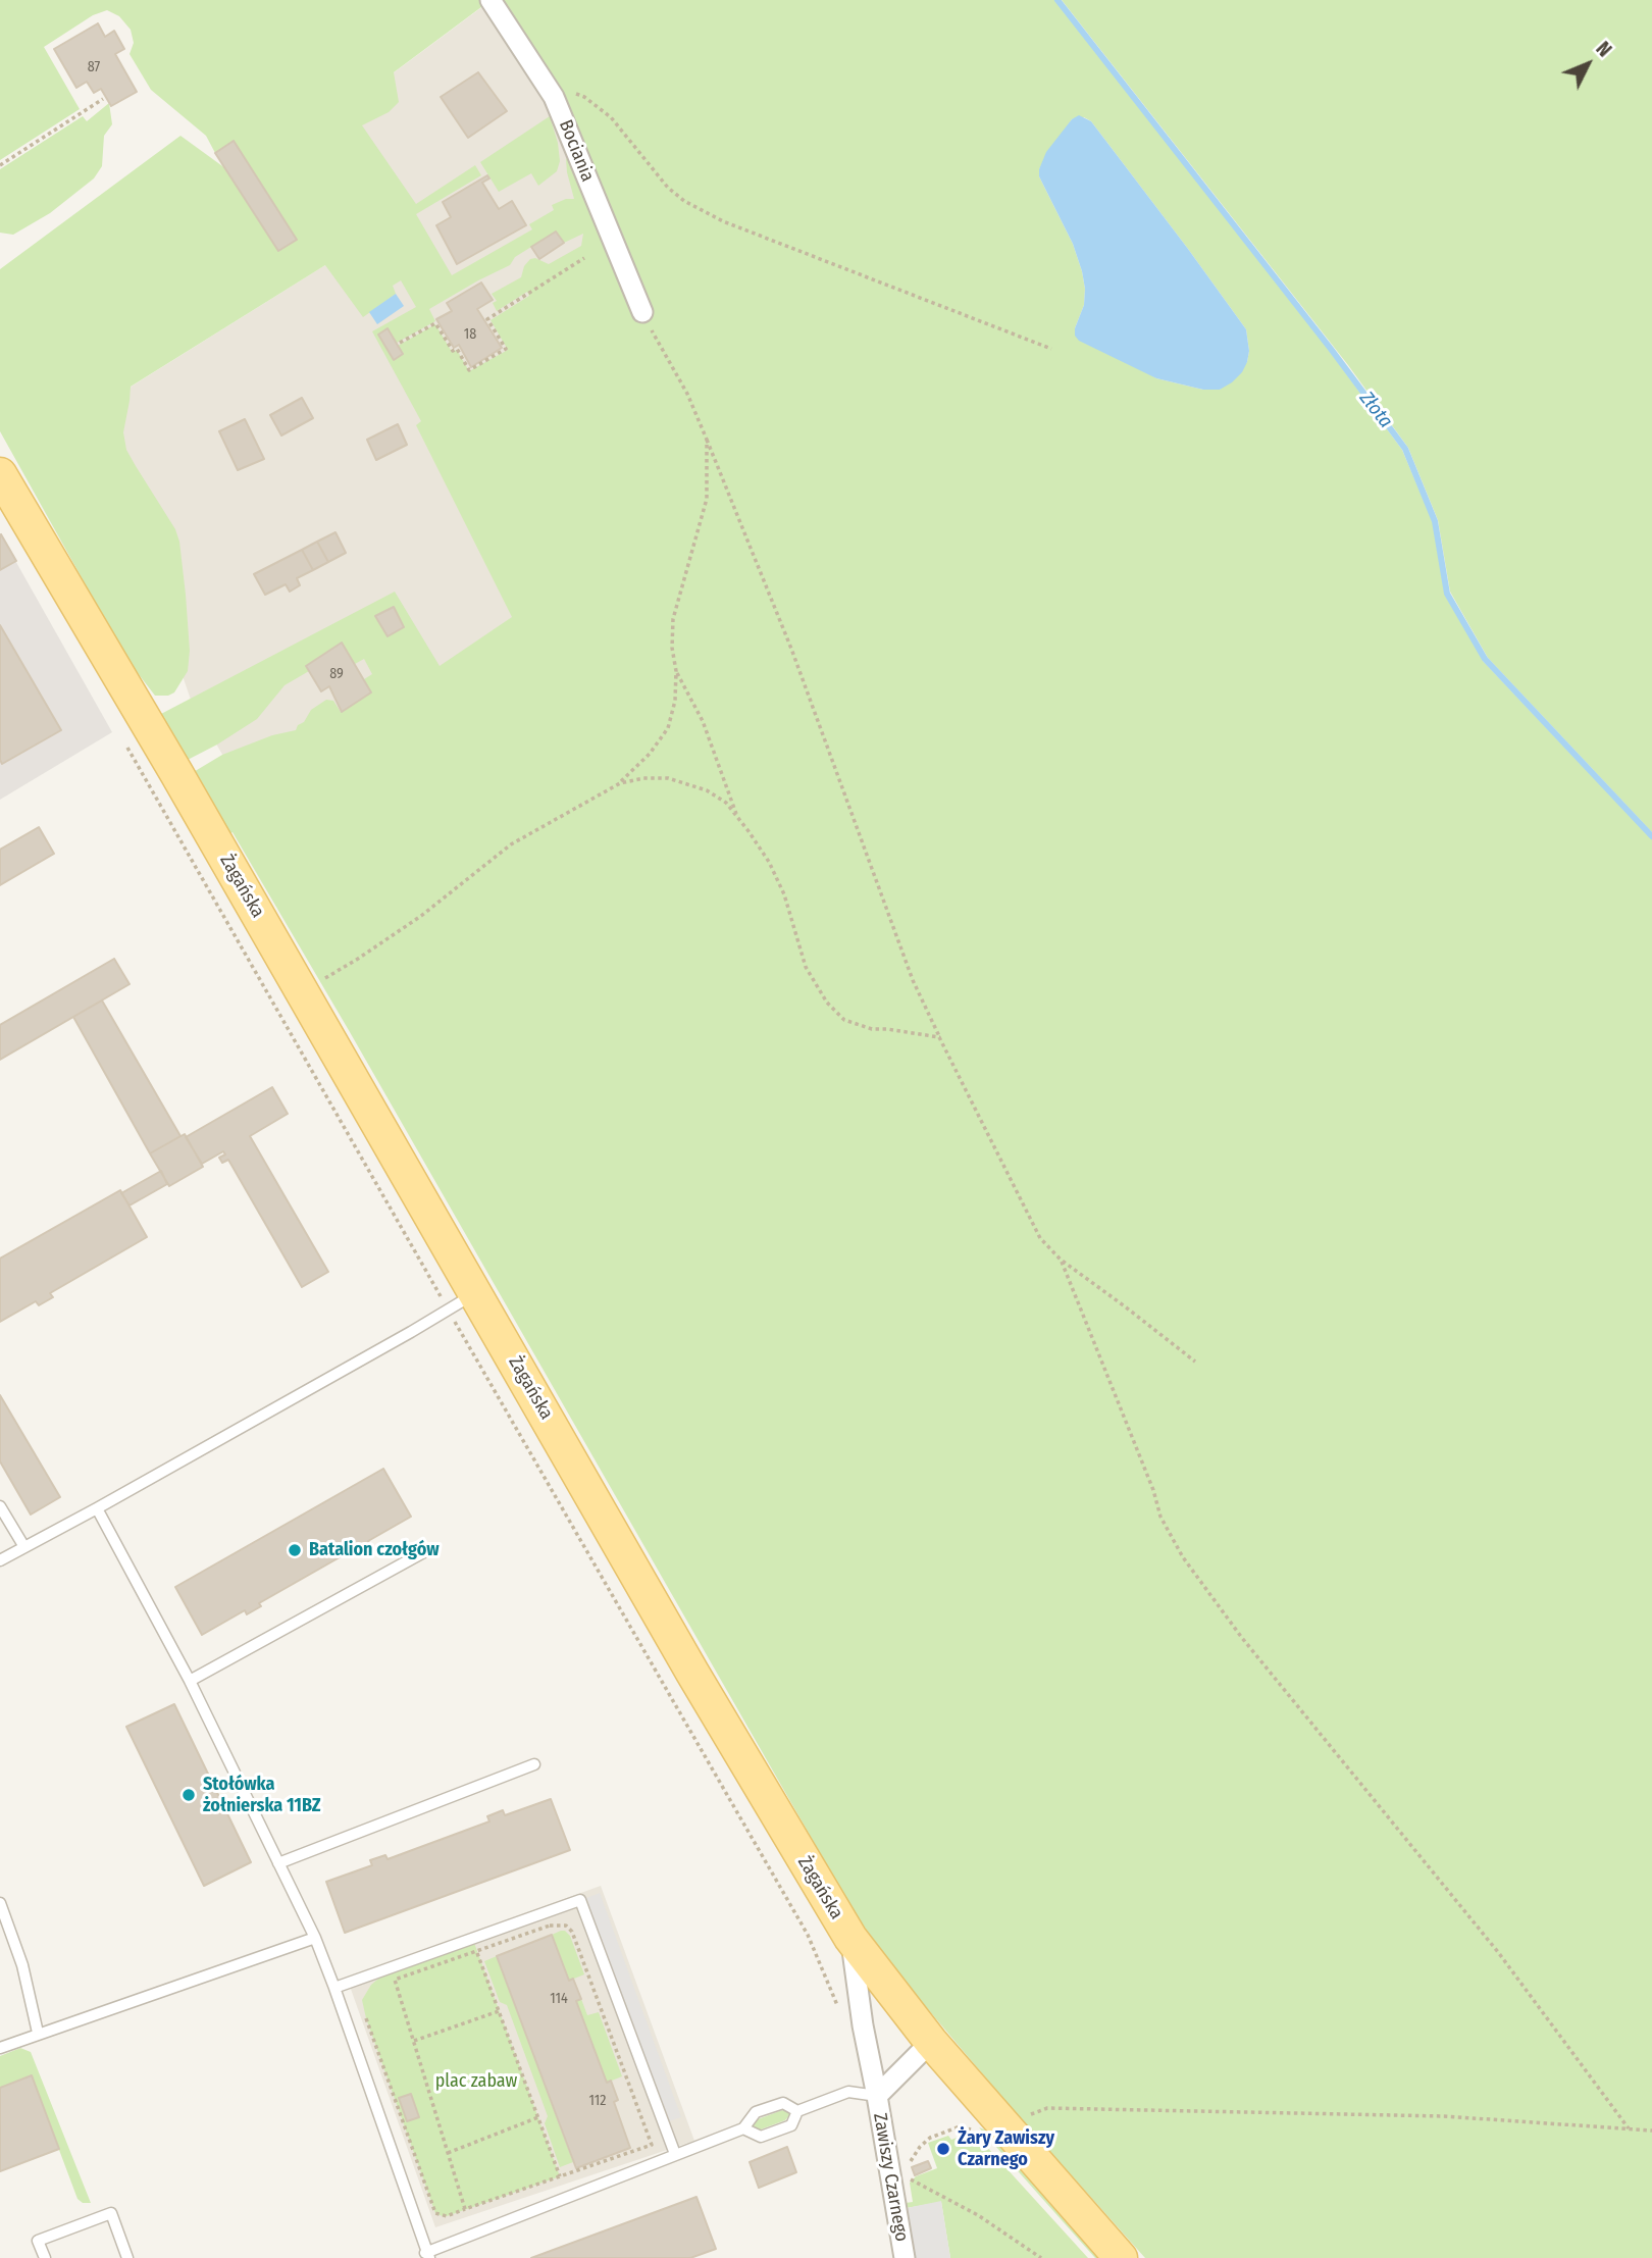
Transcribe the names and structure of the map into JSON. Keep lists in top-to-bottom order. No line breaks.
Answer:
{"streets":{"main road":["Żagańska"],"street":["Bociania","Zawiszy Czarnego"]},"crossings":[["Żagańska","Zawiszy Czarnego"]],"water":["Złota"],"parks":["plac zabaw"],"places":["Batalion czołgów","Stołówka żołnierska 11BZ","Żary Zawiszy Czarnego"],"house_numbers":["87","18","89","114","112"],"north":"top right"}
